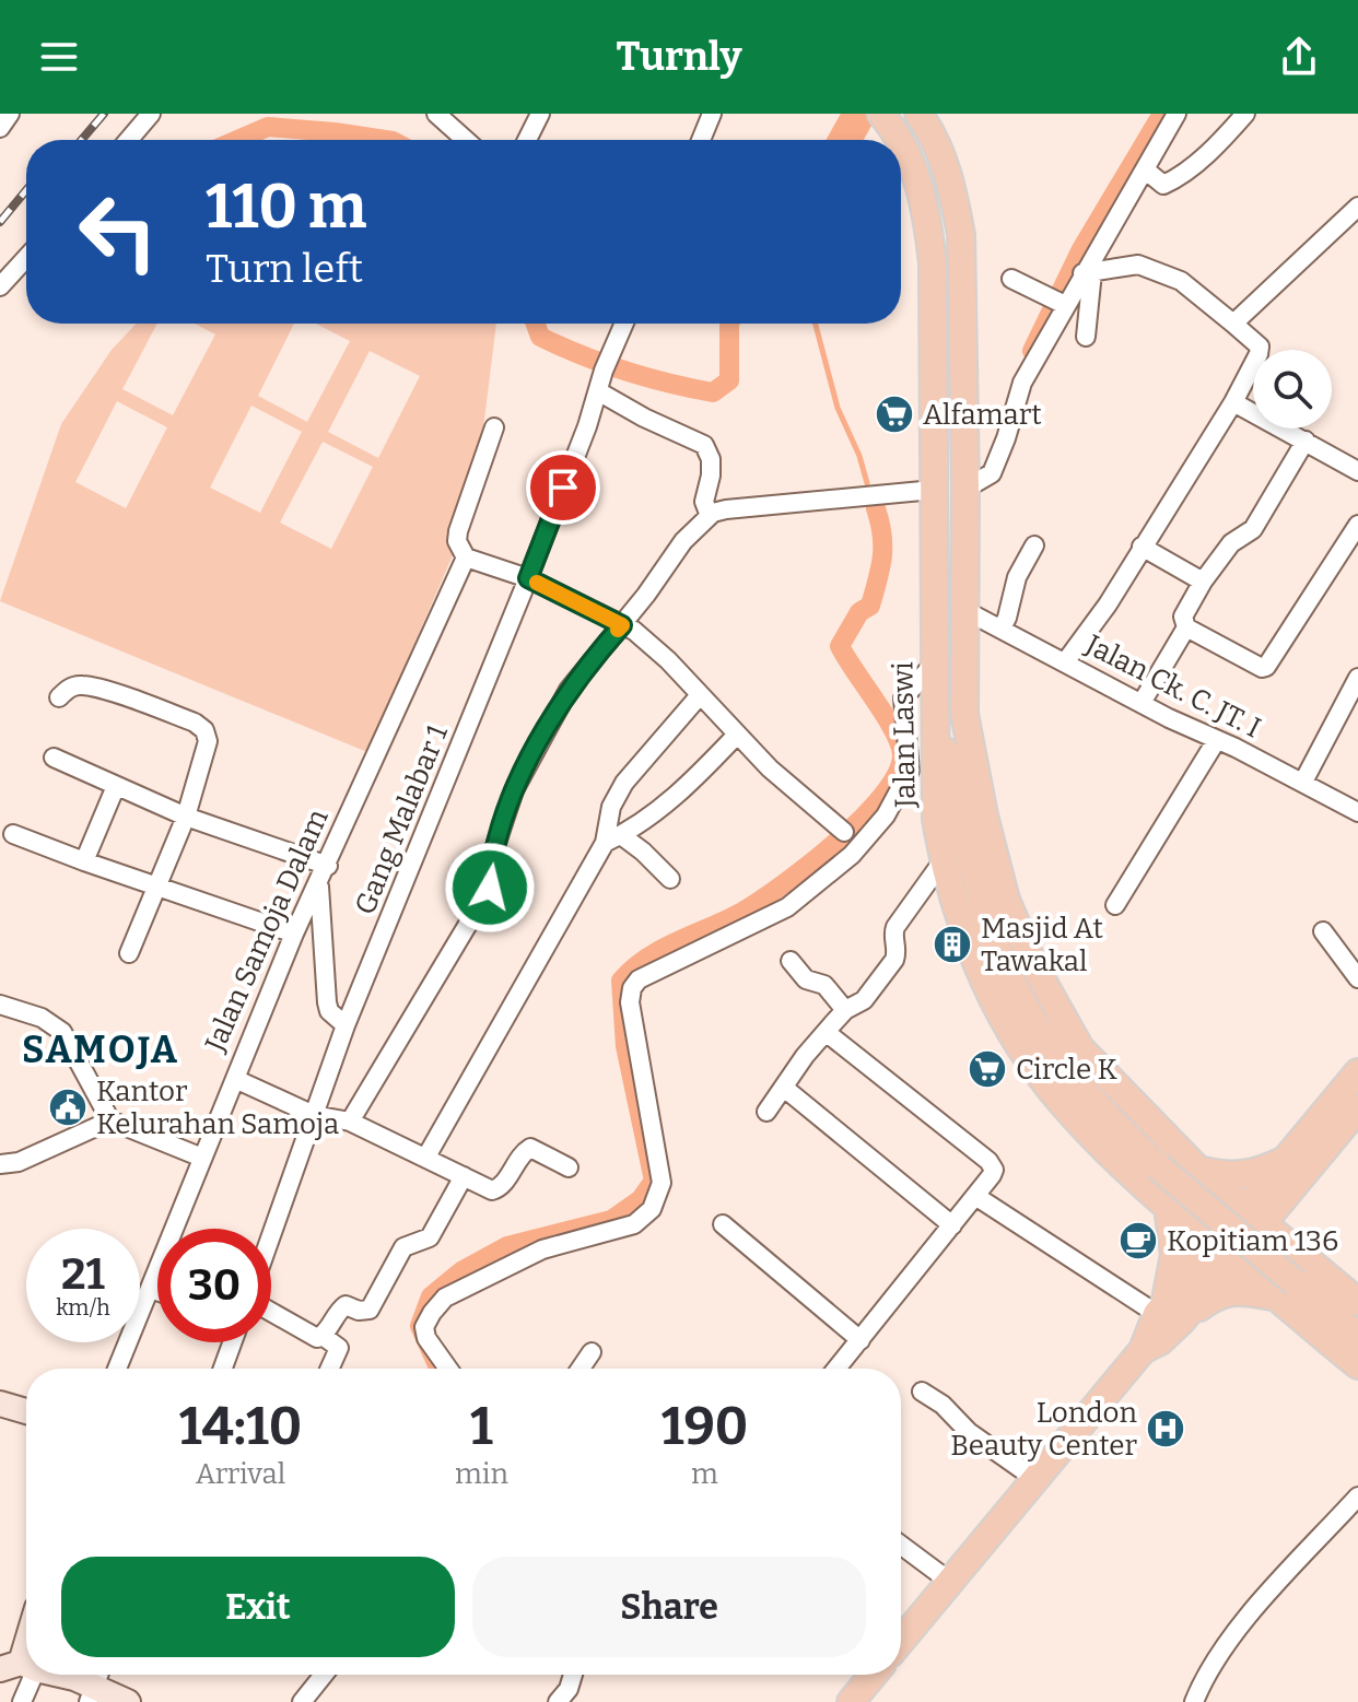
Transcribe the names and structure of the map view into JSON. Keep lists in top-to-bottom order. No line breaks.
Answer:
{"streets":{"main road":["Jalan Laswi"],"street":["Jalan Ck. C. JT. I","Gang Malabar 1","Jalan Samoja Dalam"]},"districts":["SAMOJA"],"places":{"supermarket":["Alfamart","Circle K"],"building":["Masjid At Tawakal"],"public building":["Kantor Kelurahan Samoja"],"cafe":["Kopitiam 136"],"hospital":["London Beauty Center"]},"page":{"header":"Turnly","turn":["110 m","Turn left"],"speed":"21 km/h","limit":"30","eta":["14:10","Arrival","1","min","190","m"],"buttons":["Exit","Share"]}}
